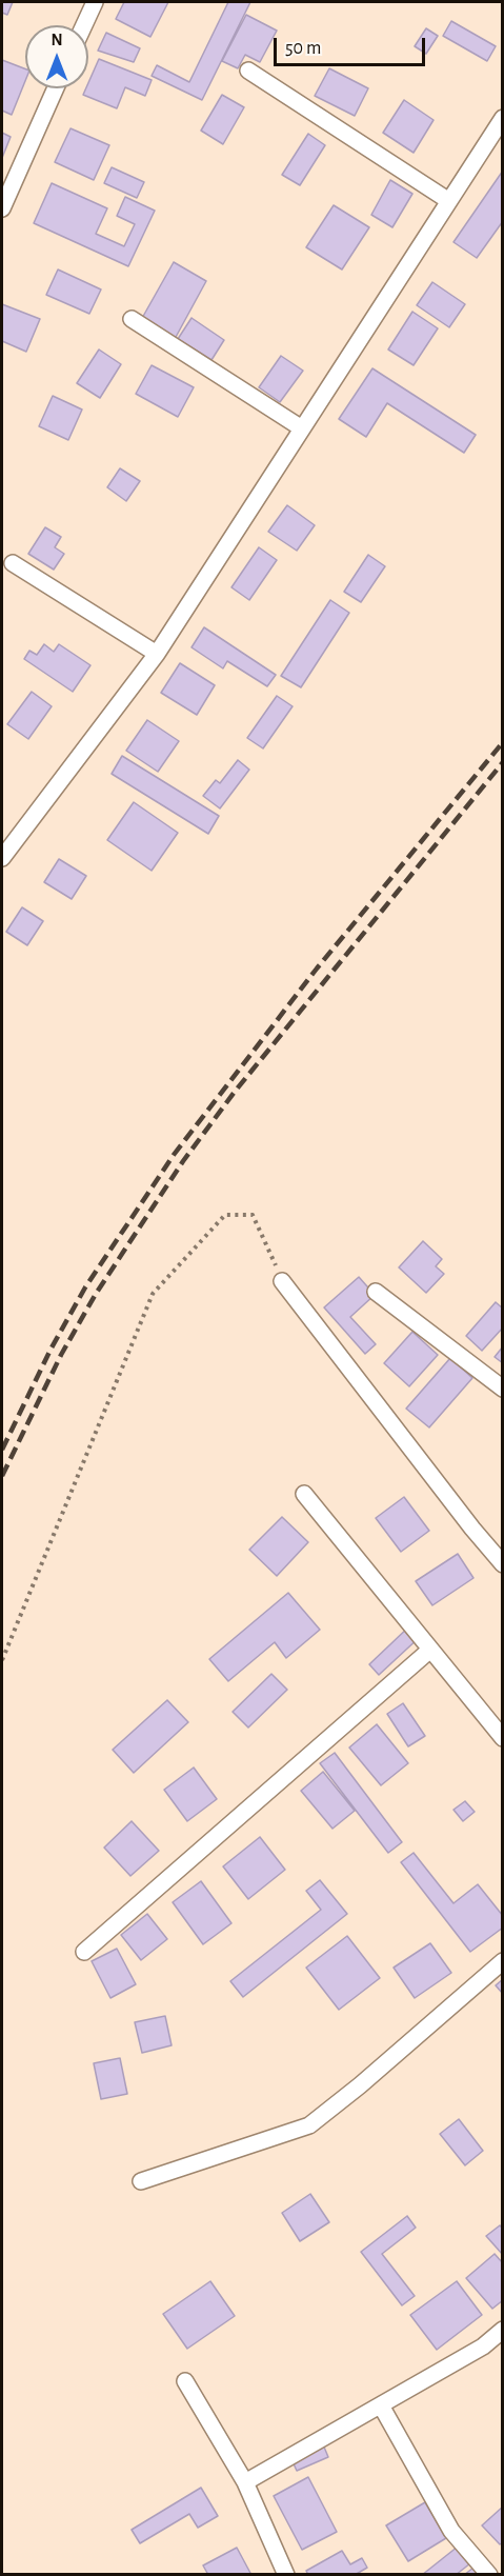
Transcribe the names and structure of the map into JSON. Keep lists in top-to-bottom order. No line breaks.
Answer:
{"scale_bar":"50 m","north":"top"}
